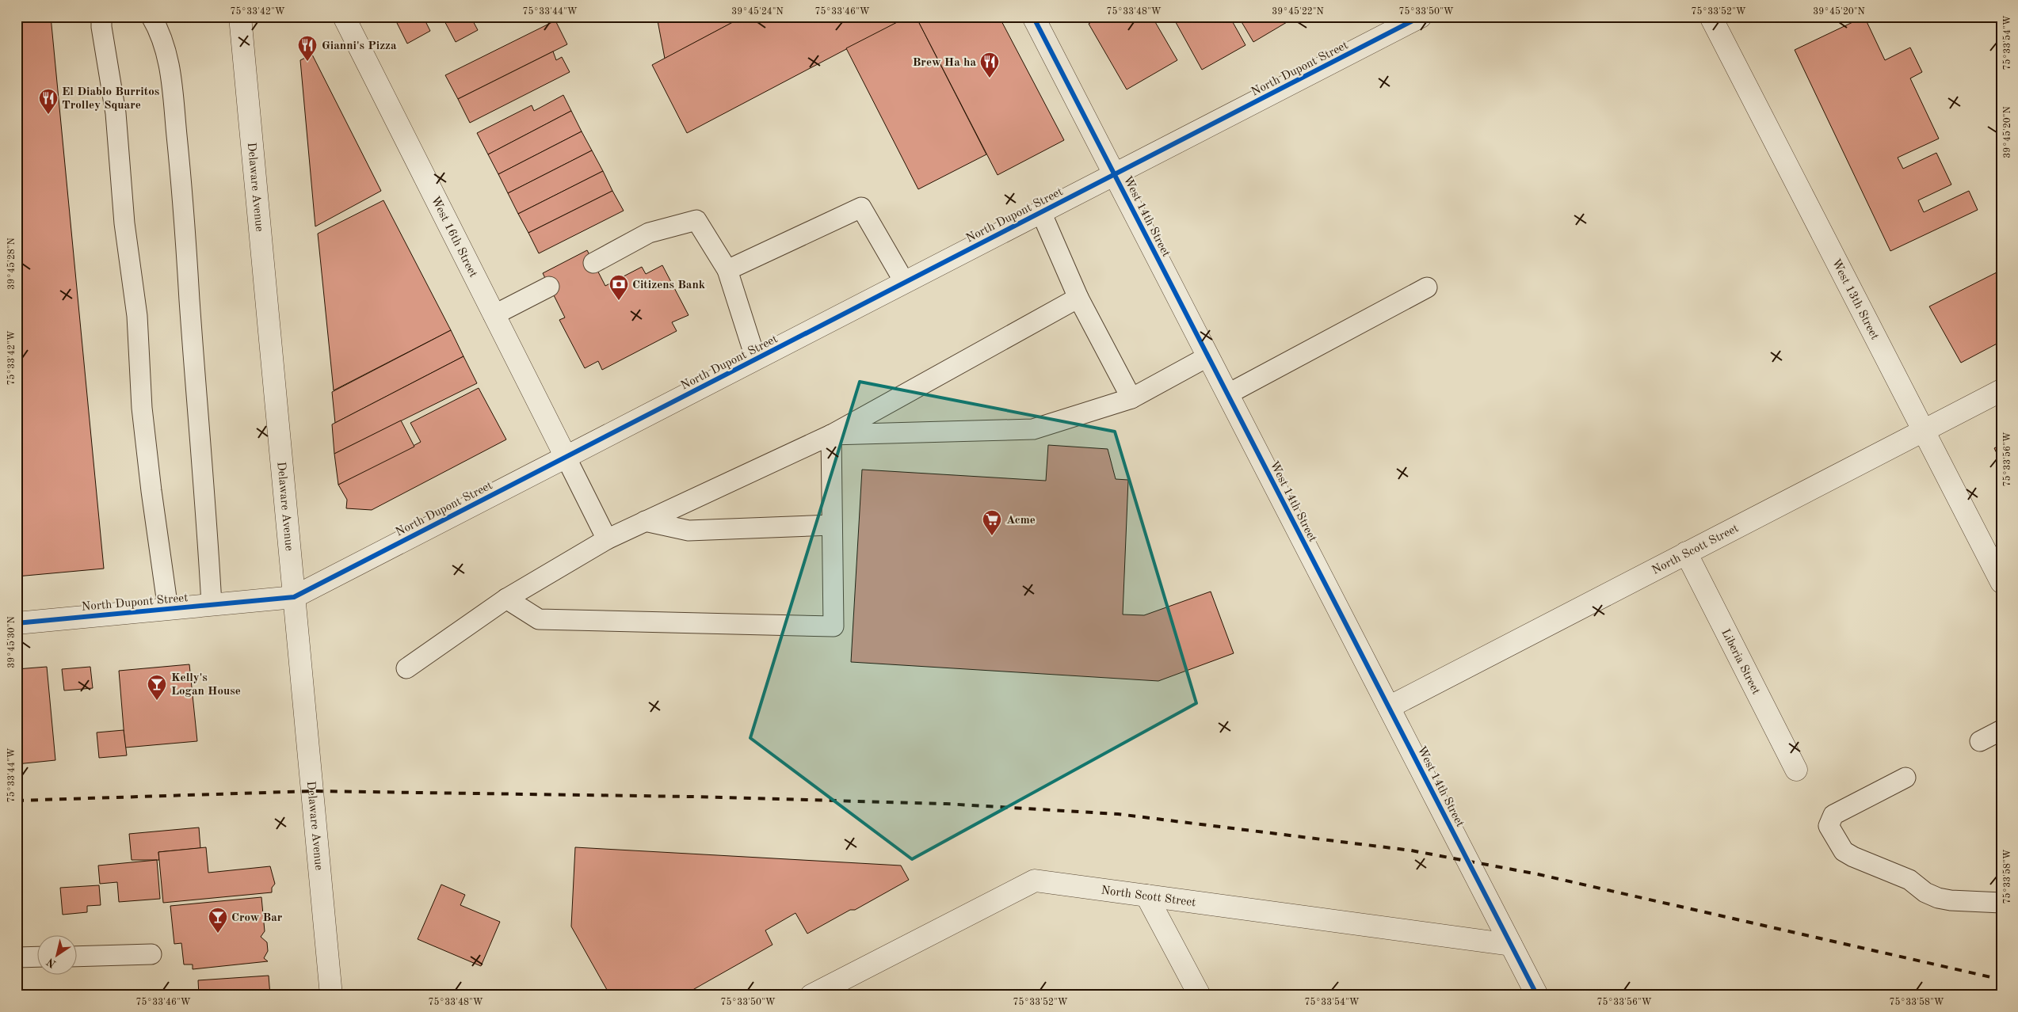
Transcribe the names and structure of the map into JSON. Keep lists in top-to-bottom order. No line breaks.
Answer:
{"streets":{"street":["North Dupont Street","Delaware Avenue","West 14th Street","West 16th Street","West 13th Street","North Scott Street","Liberia Street"]},"crossings":[["North Dupont Street","Delaware Avenue"],["North Dupont Street","West 14th Street"],["North Dupont Street","West 16th Street"],["West 14th Street","North Scott Street"],["West 13th Street","North Scott Street"],["North Scott Street","Liberia Street"]],"places":{"restaurant":["Gianni's Pizza","Brew Ha ha","El Diablo Burritos Trolley Square"],"bank":["Citizens Bank"],"supermarket":["Acme"],"bar":["Kelly's Logan House","Crow Bar"]},"north":"bottom left","coordinates":["75°33'42\"W","75°33'44\"W","39°45'24\"N","75°33'46\"W","75°33'48\"W","39°45'22\"N","75°33'50\"W","75°33'52\"W","39°45'20\"N","75°33'54\"W","39°45'28\"N","75°33'56\"W","39°45'30\"N","75°33'58\"W"]}
